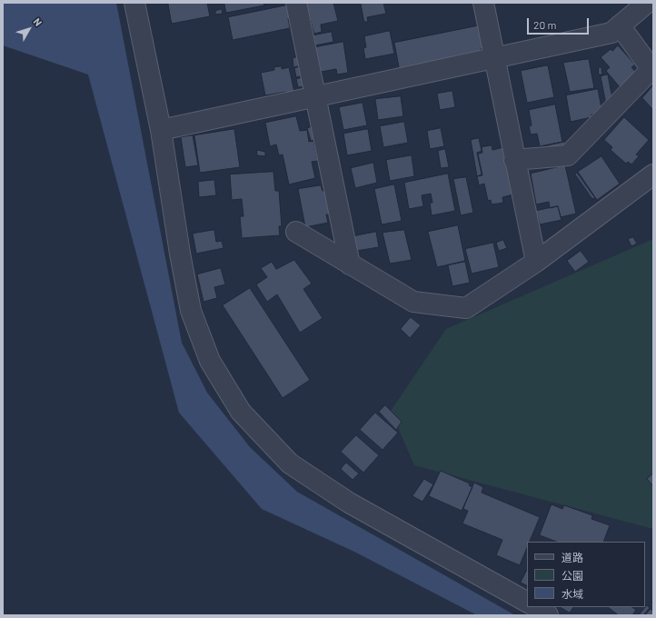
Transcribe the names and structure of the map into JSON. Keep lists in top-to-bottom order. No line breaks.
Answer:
{"legend":["道路","公園","水域"],"scale_bar":"20 m","north":"top right"}
